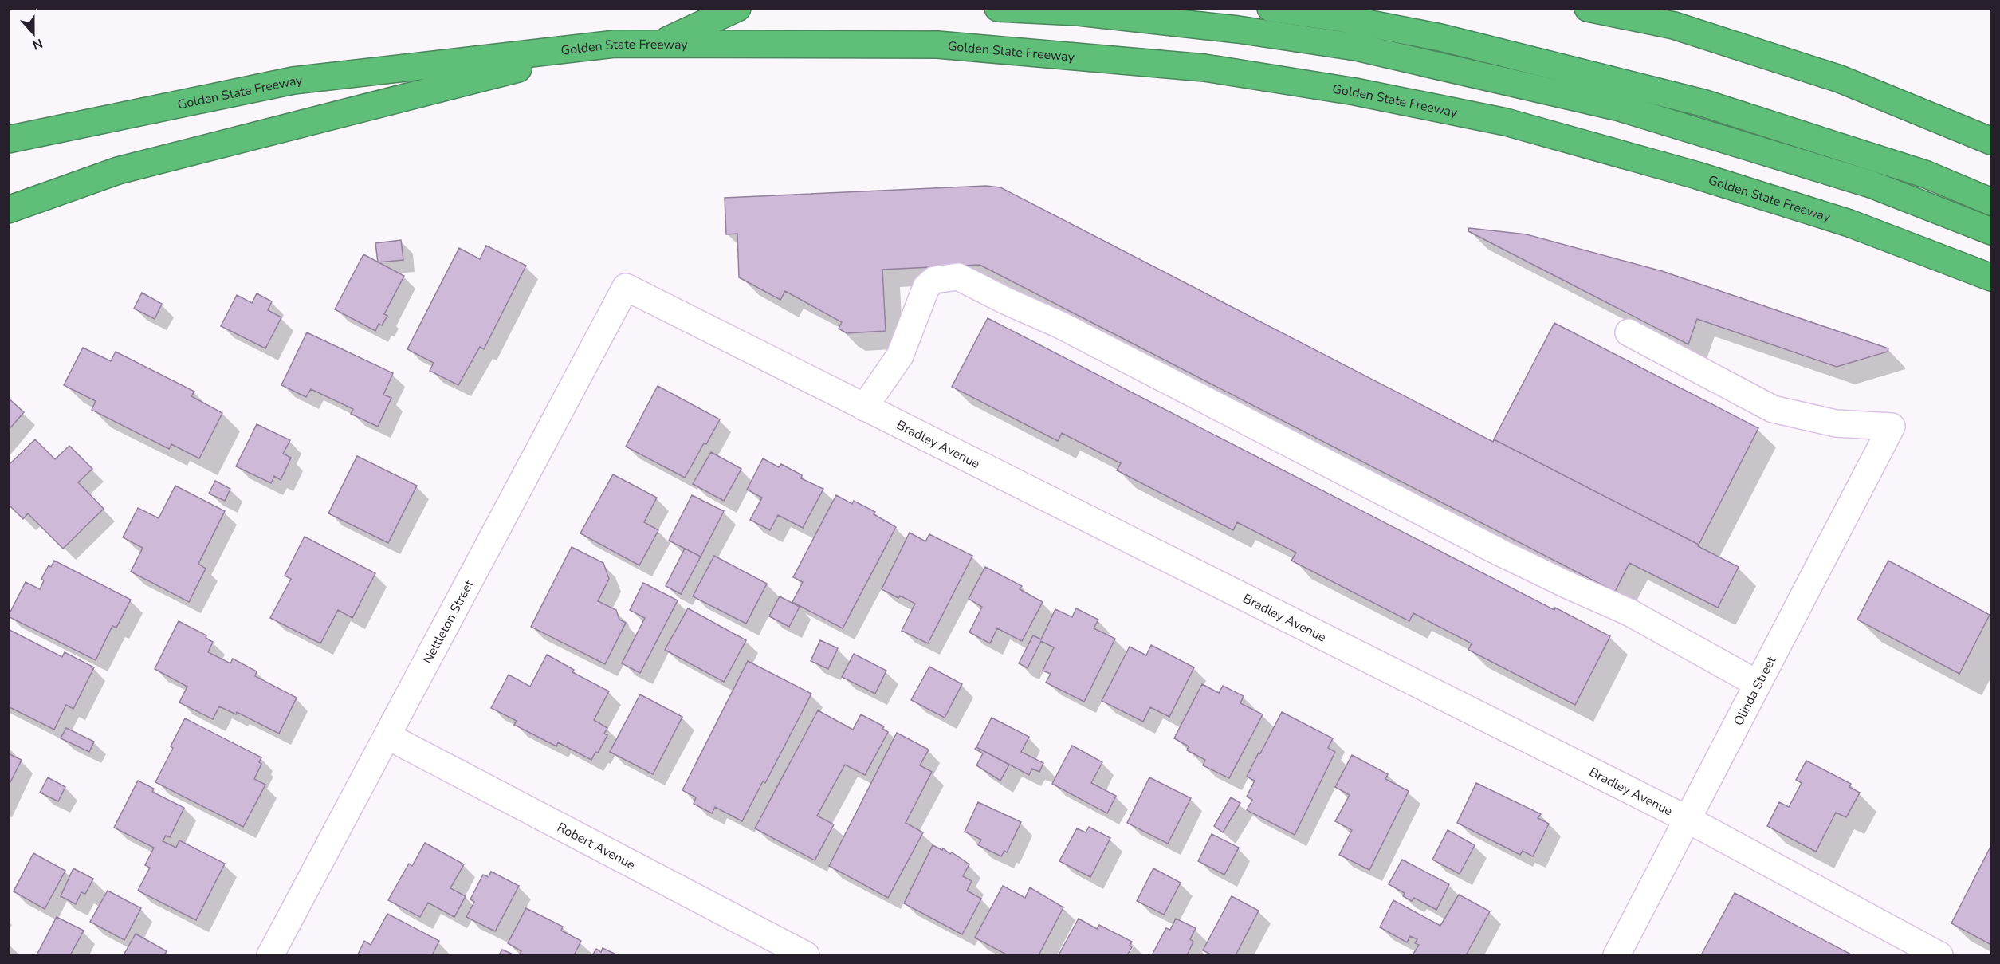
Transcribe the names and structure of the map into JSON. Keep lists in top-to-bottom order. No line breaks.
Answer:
{"streets":{"highway":["Golden State Freeway"],"street":["Bradley Avenue","Nettleton Street","Olinda Street","Robert Avenue"]},"crossings":[["Bradley Avenue","Nettleton Street"],["Bradley Avenue","Olinda Street"],["Nettleton Street","Robert Avenue"]],"north":"bottom"}
